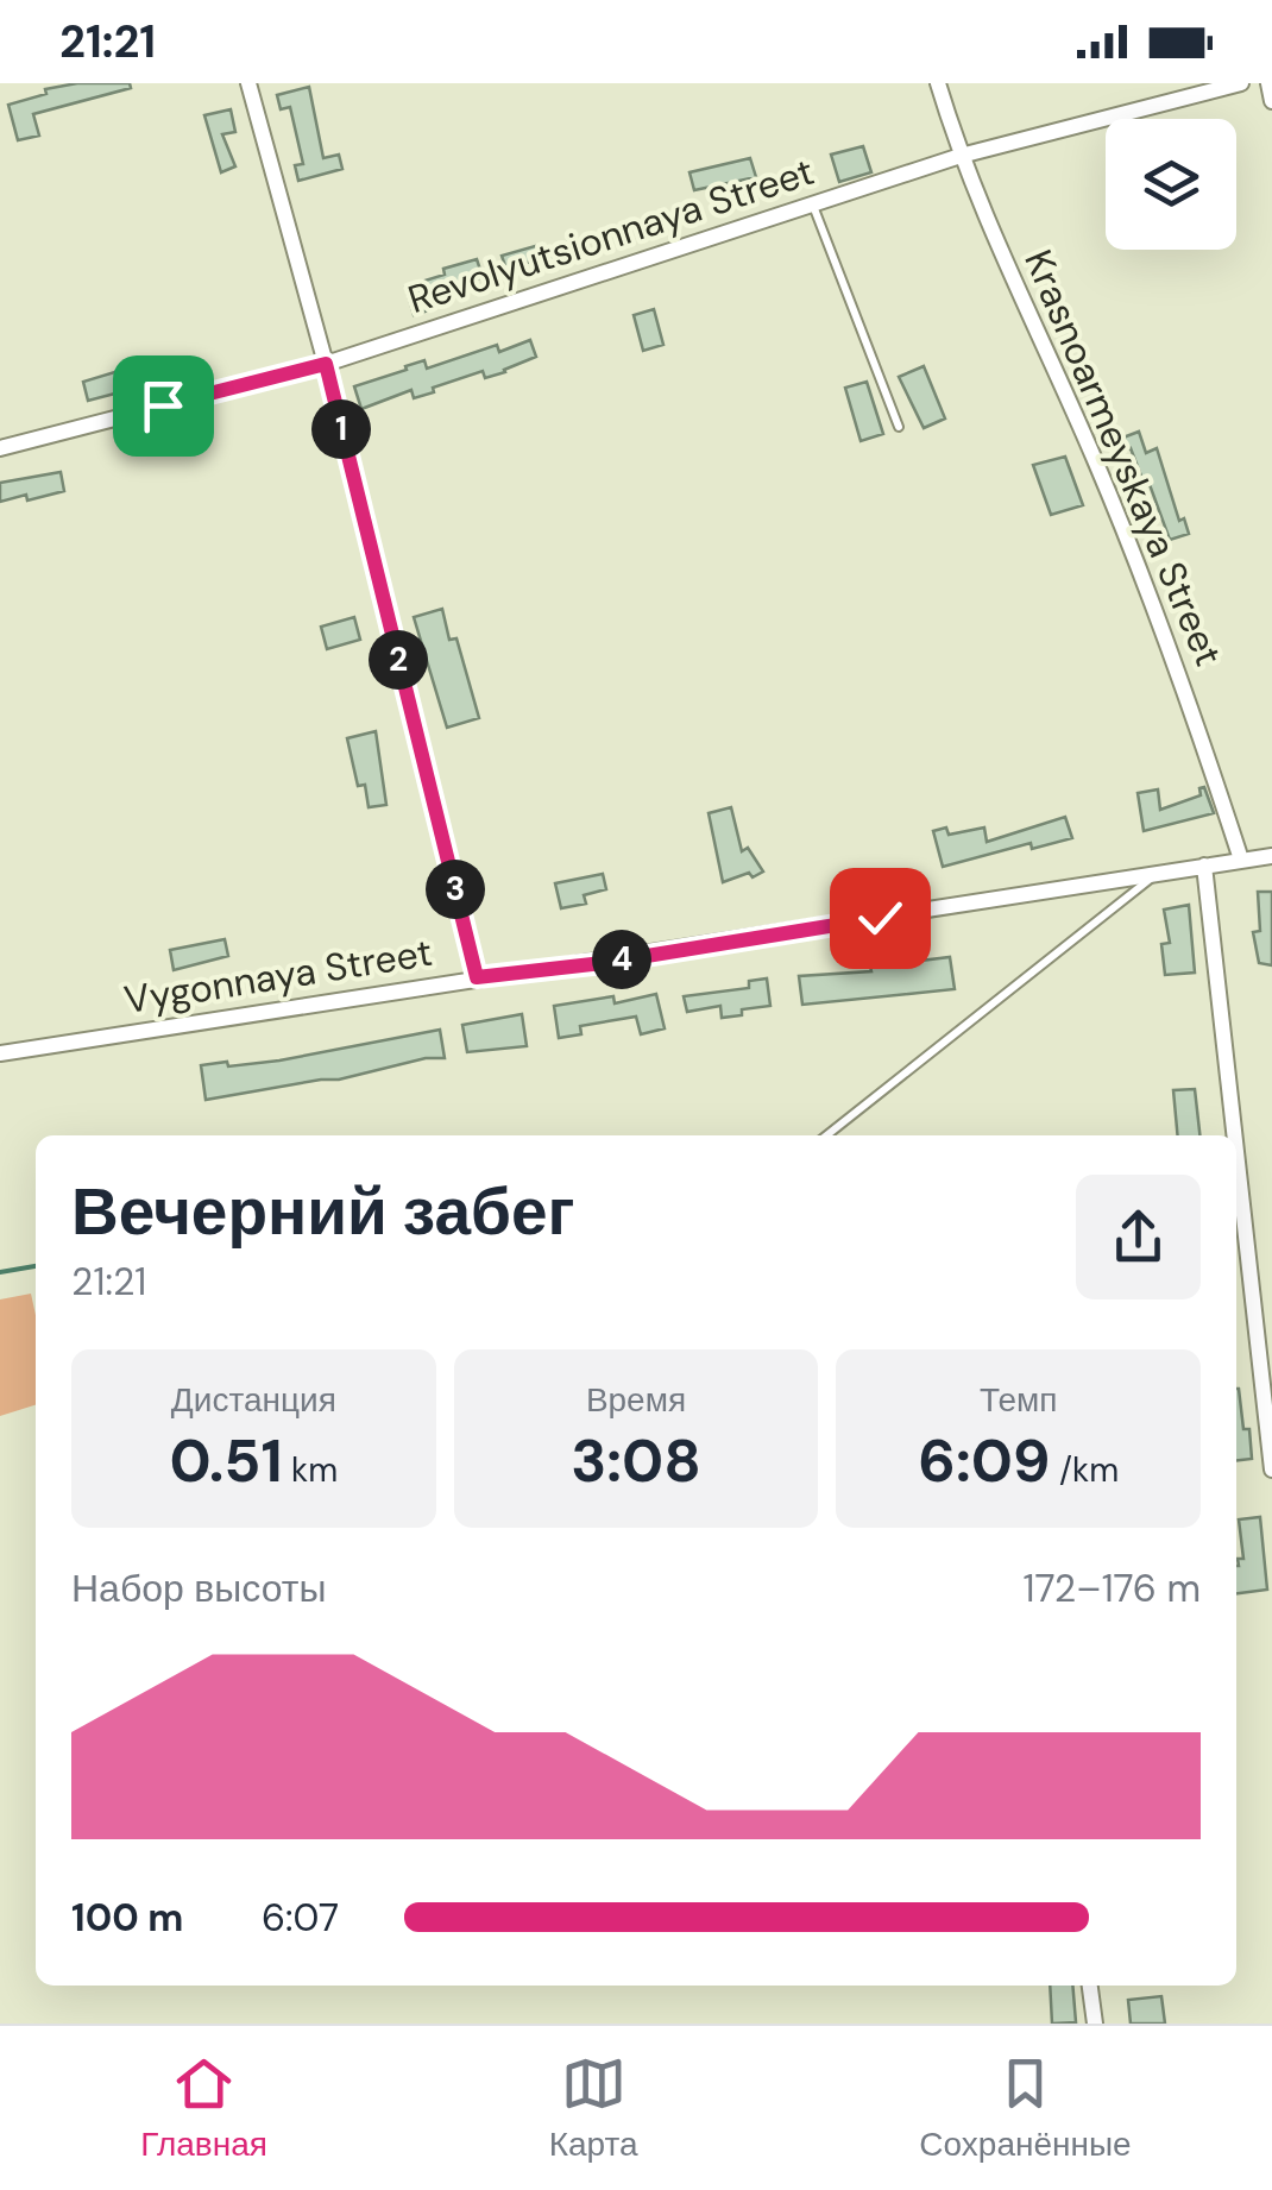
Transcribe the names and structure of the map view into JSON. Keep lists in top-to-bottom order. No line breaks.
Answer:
{"streets":{"street":["Revolyutsionnaya Street","Krasnoarmeyskaya Street","Vygonnaya Street"]},"crossings":[["Revolyutsionnaya Street","Krasnoarmeyskaya Street"],["Krasnoarmeyskaya Street","Vygonnaya Street"]],"page":{"status":"21:21","pins":["1","2","3","4"],"heading":["Вечерний забег","21:21"],"stats":[["Дистанция","0.51 km"],["Время","3:08"],["Темп","6:09 /km"]],"chart":["Набор высоты","172–176 m"],"list":[{"name":"100 m","note":"6:07"}],"tabs":["Главная","Карта","Сохранённые"]}}
